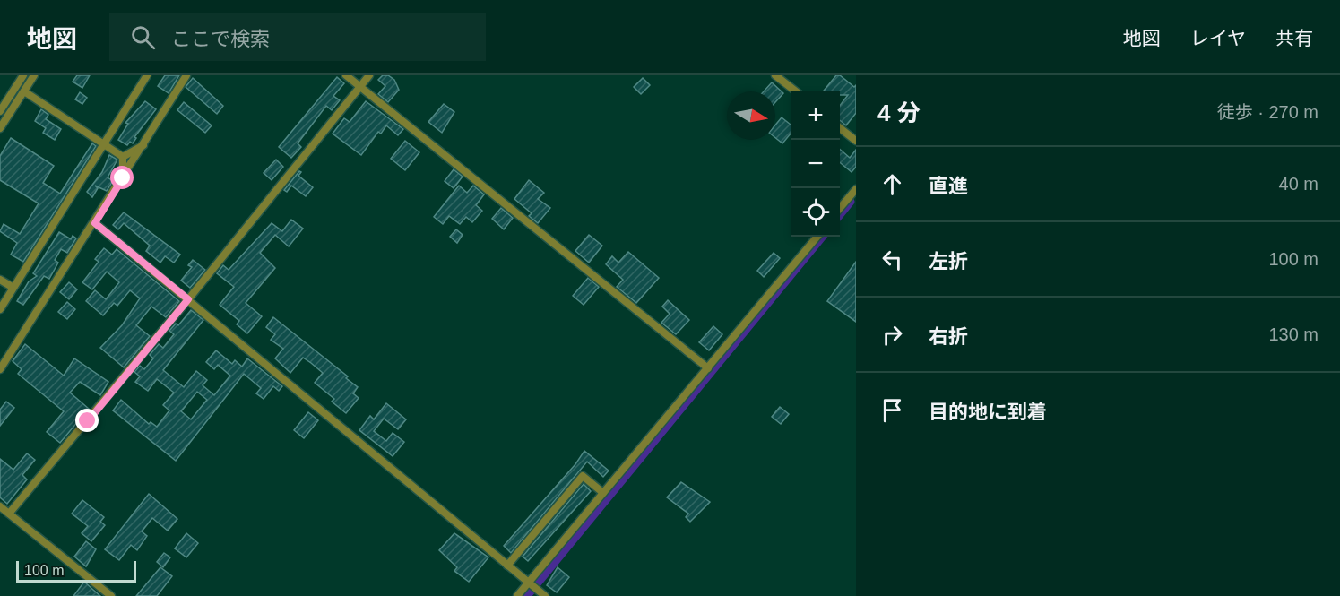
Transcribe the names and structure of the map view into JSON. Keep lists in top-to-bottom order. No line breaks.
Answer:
{"scale_bar":"100 m","north":"right","page":{"header":"地図","search":"ここで検索","nav":["地図","レイヤ","共有"],"heading":["4 分","徒歩 · 270 m"],"map_buttons":["+","−"],"list":[["直進","40 m"],["左折","100 m"],["右折","130 m"],"目的地に到着"],"scale":"100 m"}}
